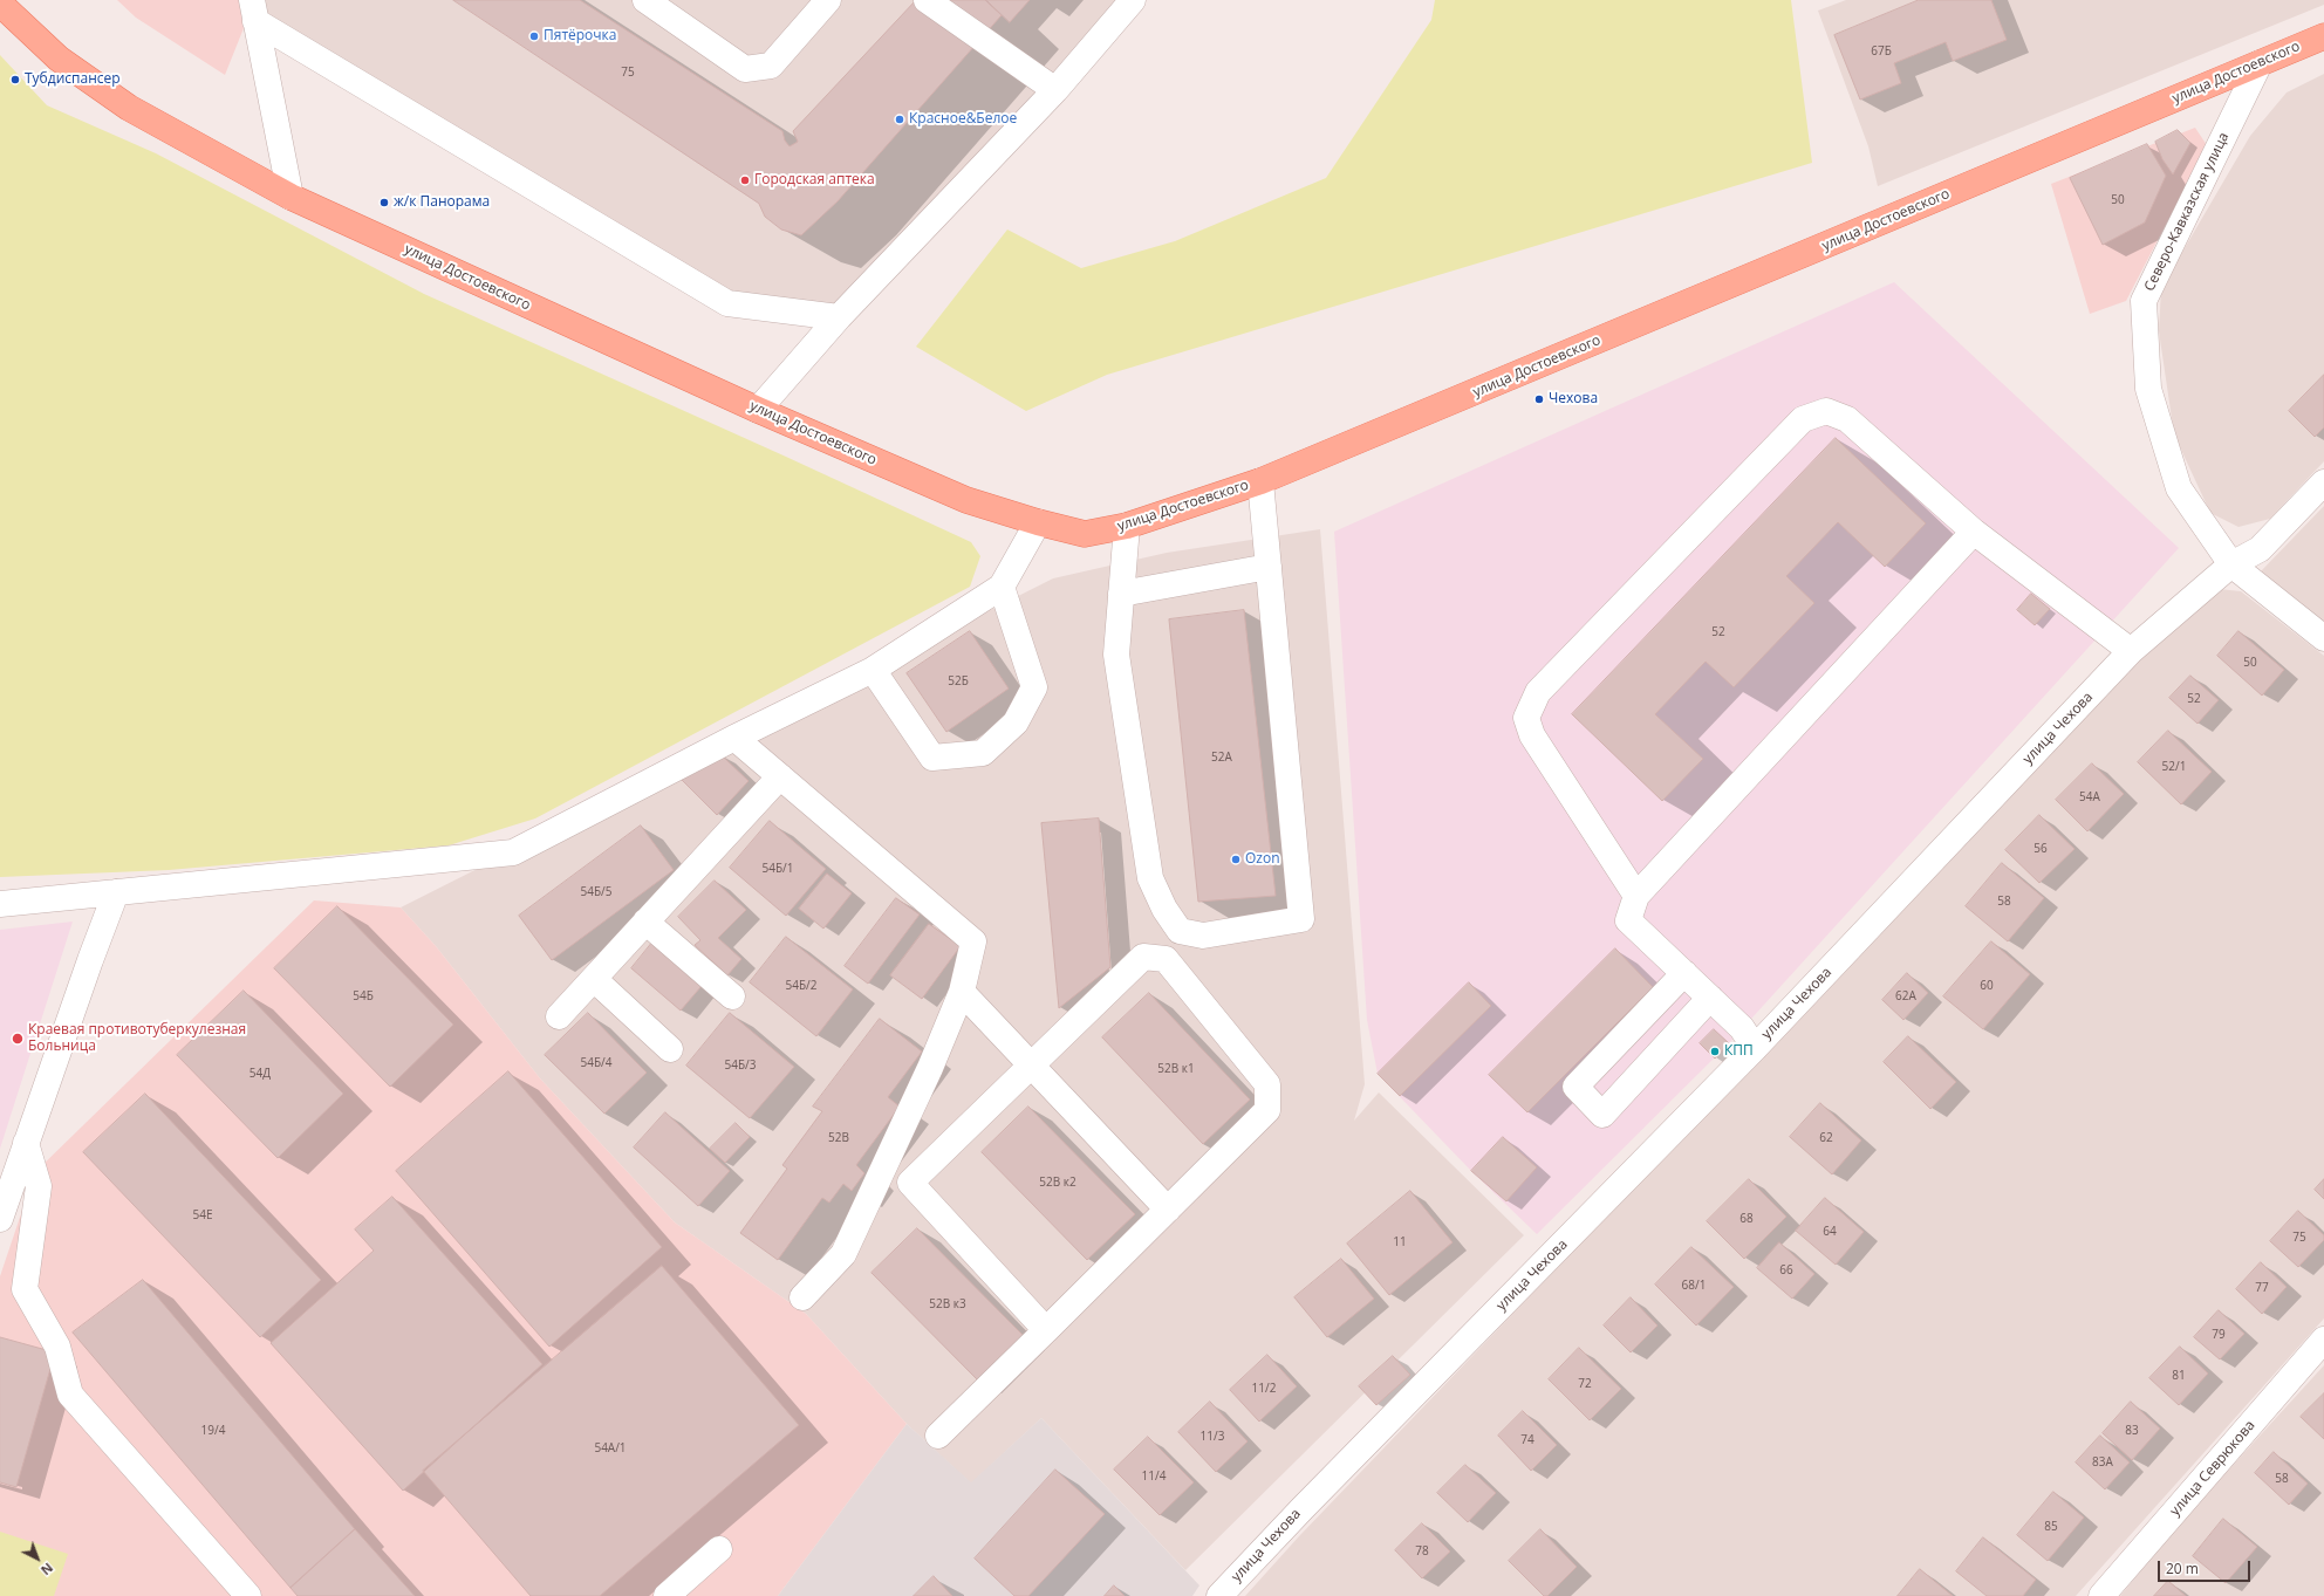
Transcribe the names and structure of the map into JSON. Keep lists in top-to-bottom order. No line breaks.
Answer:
{"streets":{"main road":["улица Достоевского"],"street":["Северо-Кавказская улица","улица Чехова","улица Севрюкова"]},"crossings":[["улица Достоевского","Северо-Кавказская улица"],["Северо-Кавказская улица","улица Чехова"]],"places":["Пятёрочка","Тубдиспансер","Красное&Белое","Городская аптека","ж/к Панорама","Чехова","Ozon","Краевая противотуберкулезная Больница","КПП"],"house_numbers":["67Б","75","50","52","50","52Б","52","52А","52/1","54А","56","54Б/1","54Б/5","58","54Б/2","60","54Б","62А","54Б/4","54Б/3","52В к1","54Д","52В","62","52В к2","54Е","68","64","75","11","66","68/1","77","52В к3","79","81","72","11/2","19/4","83","11/3","74","54А/1","83А","11/4","58","85","78"],"scale_bar":"20 m","north":"bottom right"}
